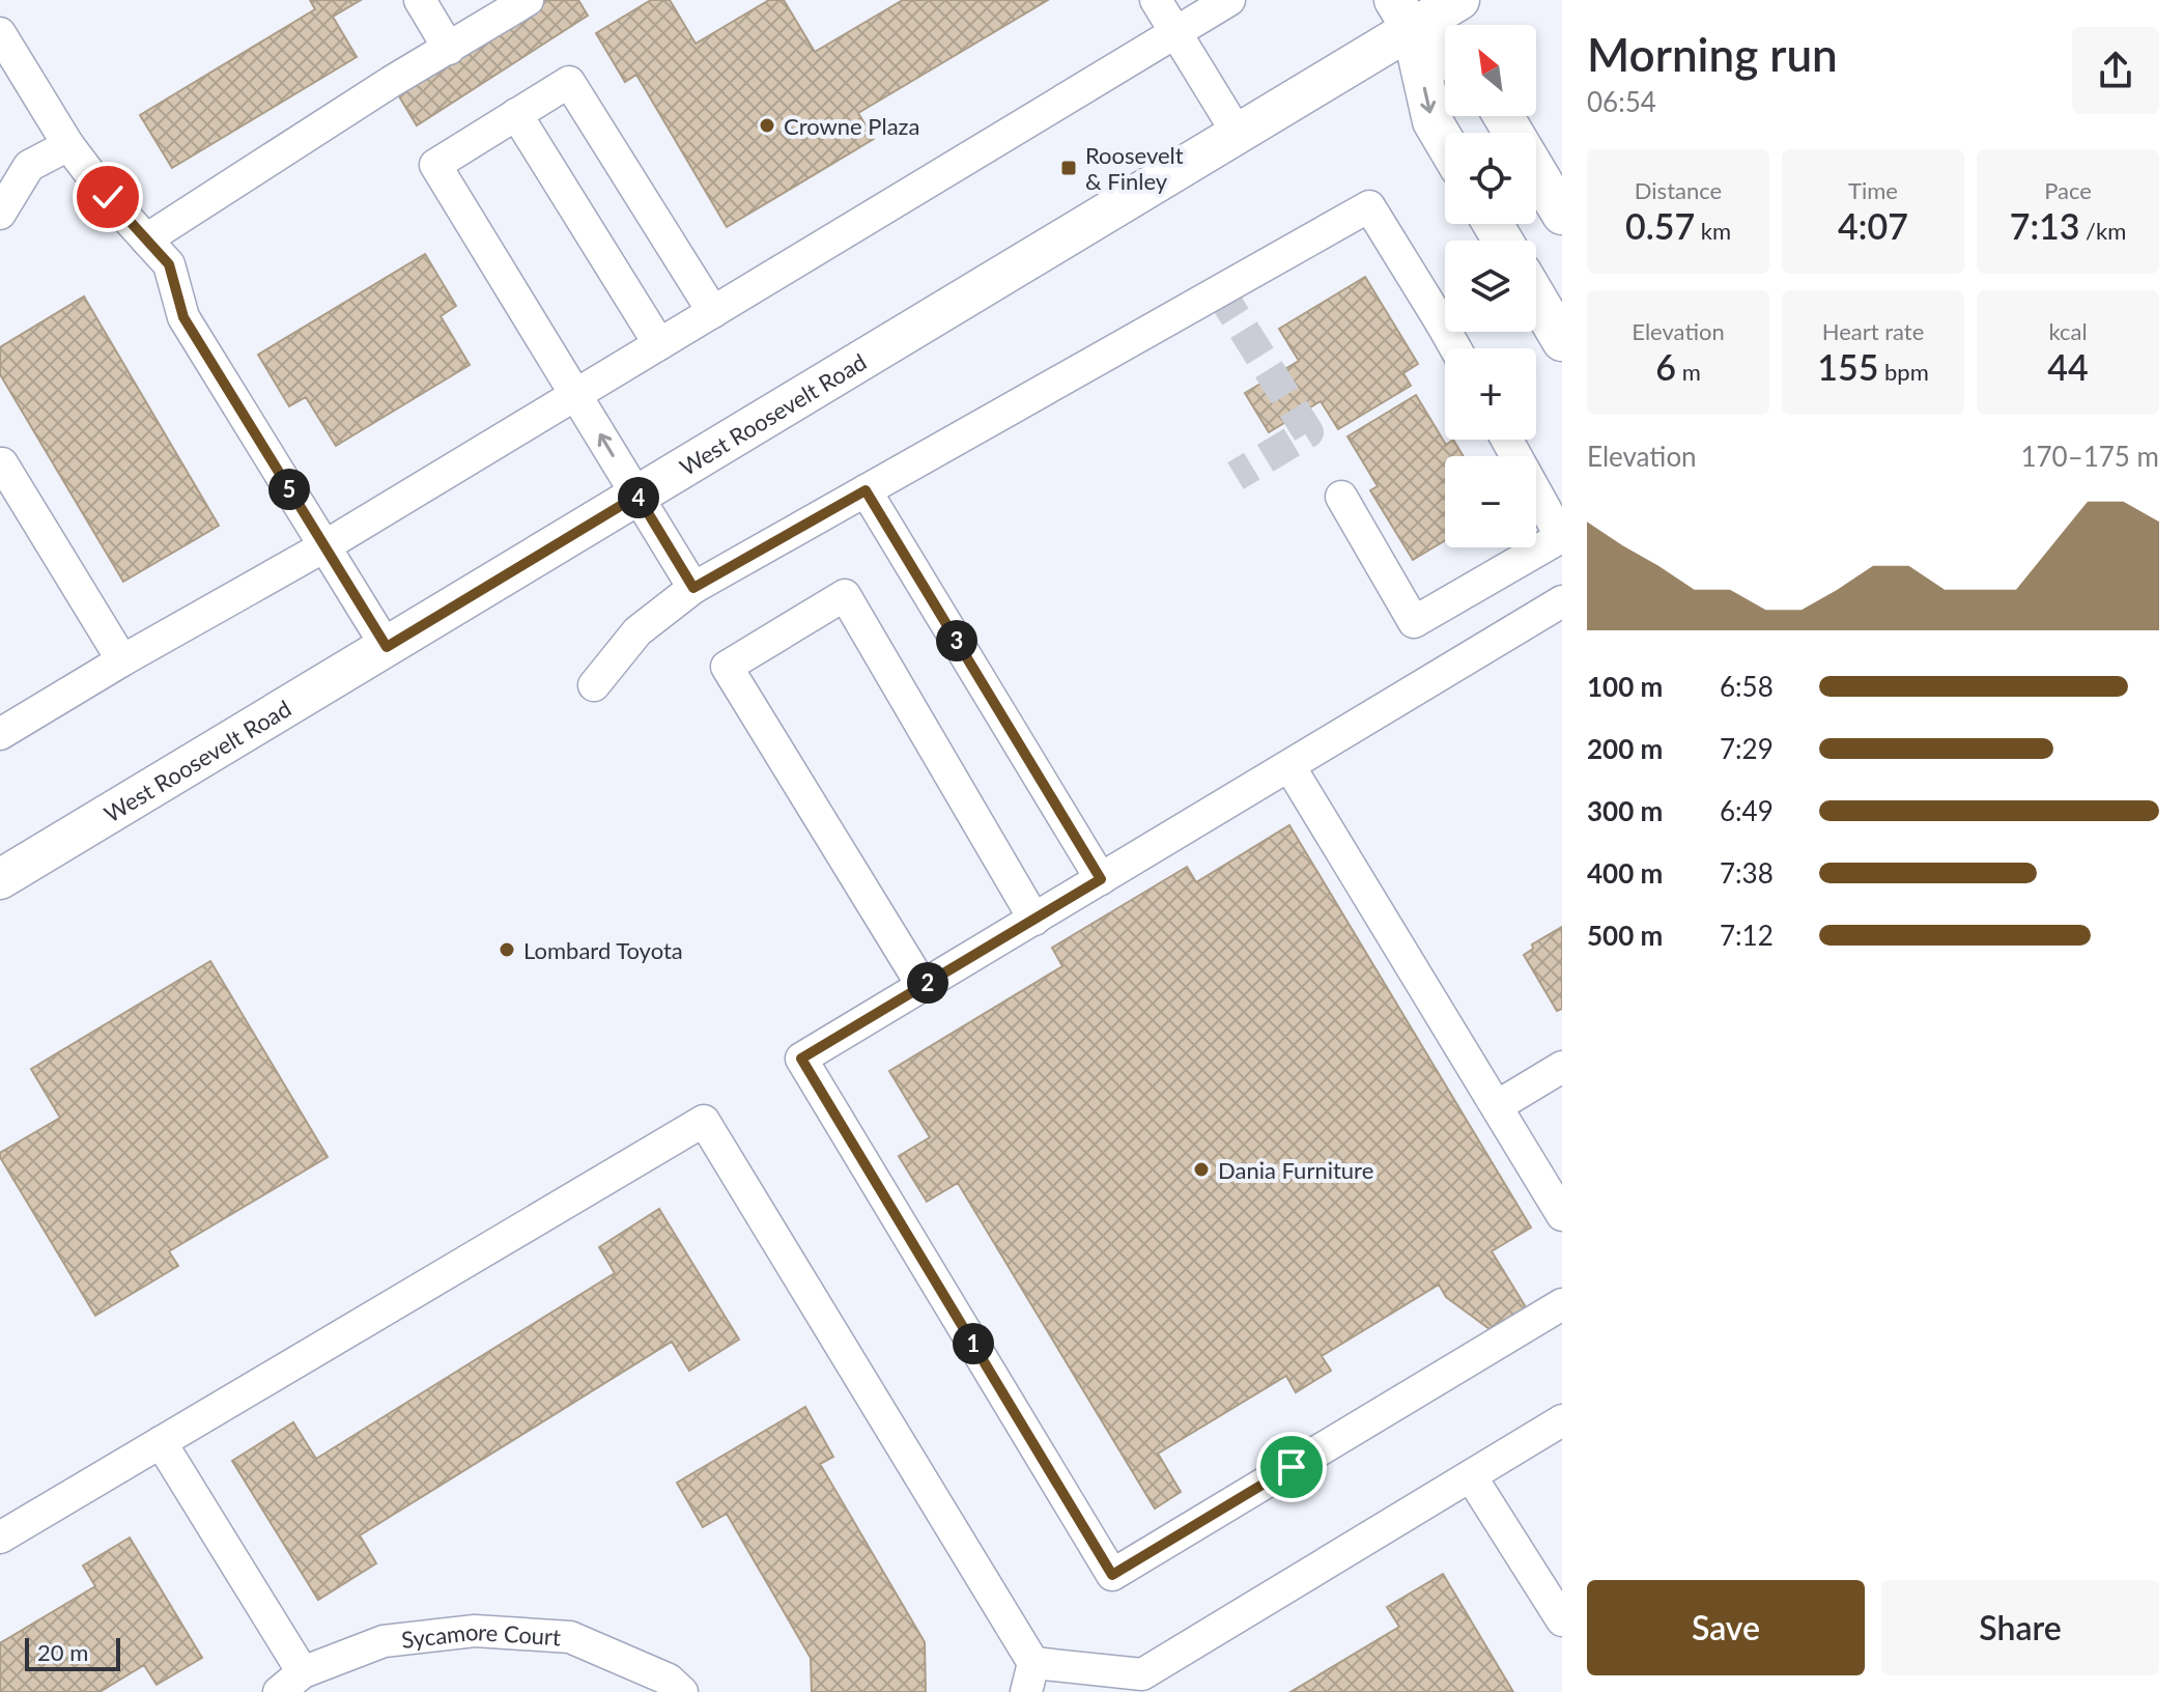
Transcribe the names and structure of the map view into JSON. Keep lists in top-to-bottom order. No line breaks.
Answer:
{"streets":{"main road":["West Roosevelt Road"],"street":["Sycamore Court"]},"places":{"other":["Crowne Plaza","Lombard Toyota","Dania Furniture"],"transit":["Roosevelt & Finley"]},"scale_bar":"20 m","north":"top left","page":{"heading":["Morning run","06:54"],"map_buttons":["+","−"],"stats":[["Distance","0.57 km"],["Time","4:07"],["Pace","7:13 /km"],["Elevation","6 m"],["Heart rate","155 bpm"],["kcal","44"]],"chart":["Elevation","170–175 m"],"pins":["5","4","3","2","1"],"list":[{"name":"100 m","note":"6:58"},{"name":"200 m","note":"7:29"},{"name":"300 m","note":"6:49"},{"name":"400 m","note":"7:38"},{"name":"500 m","note":"7:12"}],"buttons":["Save","Share"],"scale":"20 m"}}
